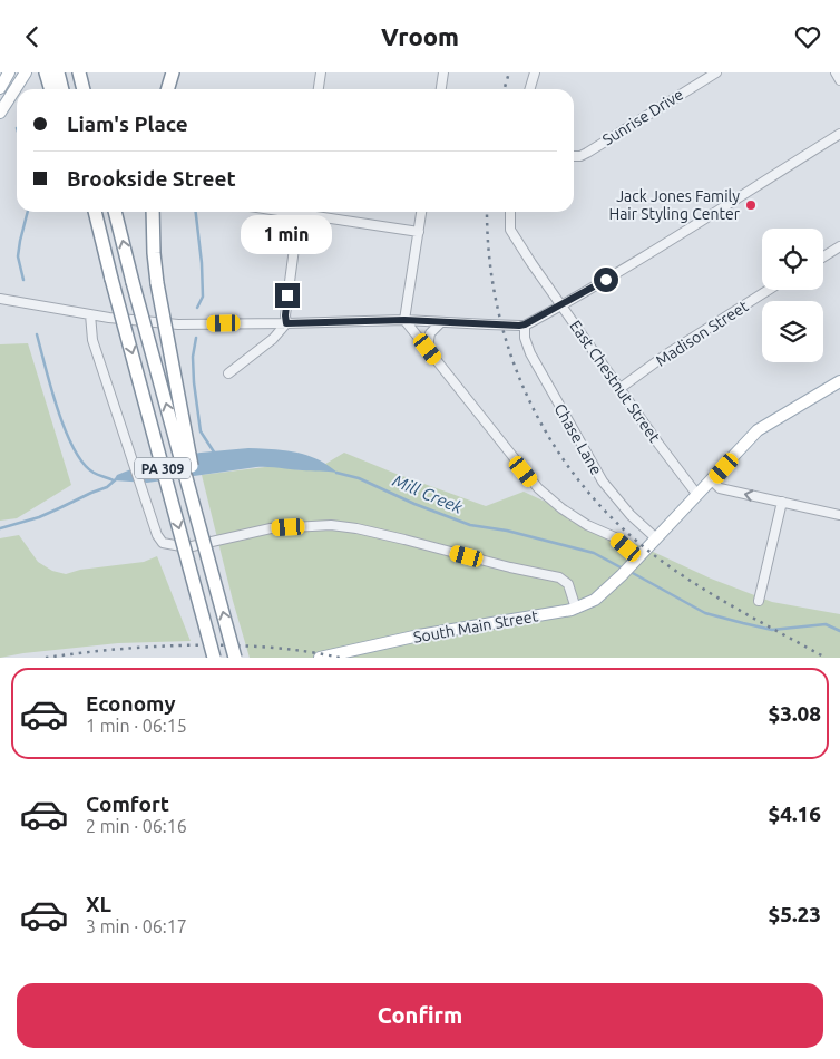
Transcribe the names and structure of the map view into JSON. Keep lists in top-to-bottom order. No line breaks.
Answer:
{"streets":{"highway":["PA 309"],"main road":["South Main Street"],"street":["Sunrise Drive","Madison Street","East Chestnut Street","Chase Lane"]},"crossings":[["Madison Street","East Chestnut Street"],["East Chestnut Street","South Main Street"],["Chase Lane","South Main Street"]],"water":["Mill Creek"],"places":["Jack Jones Family Hair Styling Center"],"page":{"header":"Vroom","banner":["Liam's Place","Brookside Street"],"bubble":"1 min","list":[{"name":"Economy","note":"1 min · 06:15","value":"$3.08"},{"name":"Comfort","note":"2 min · 06:16","value":"$4.16"},{"name":"XL","note":"3 min · 06:17","value":"$5.23"}],"buttons":"Confirm"}}
